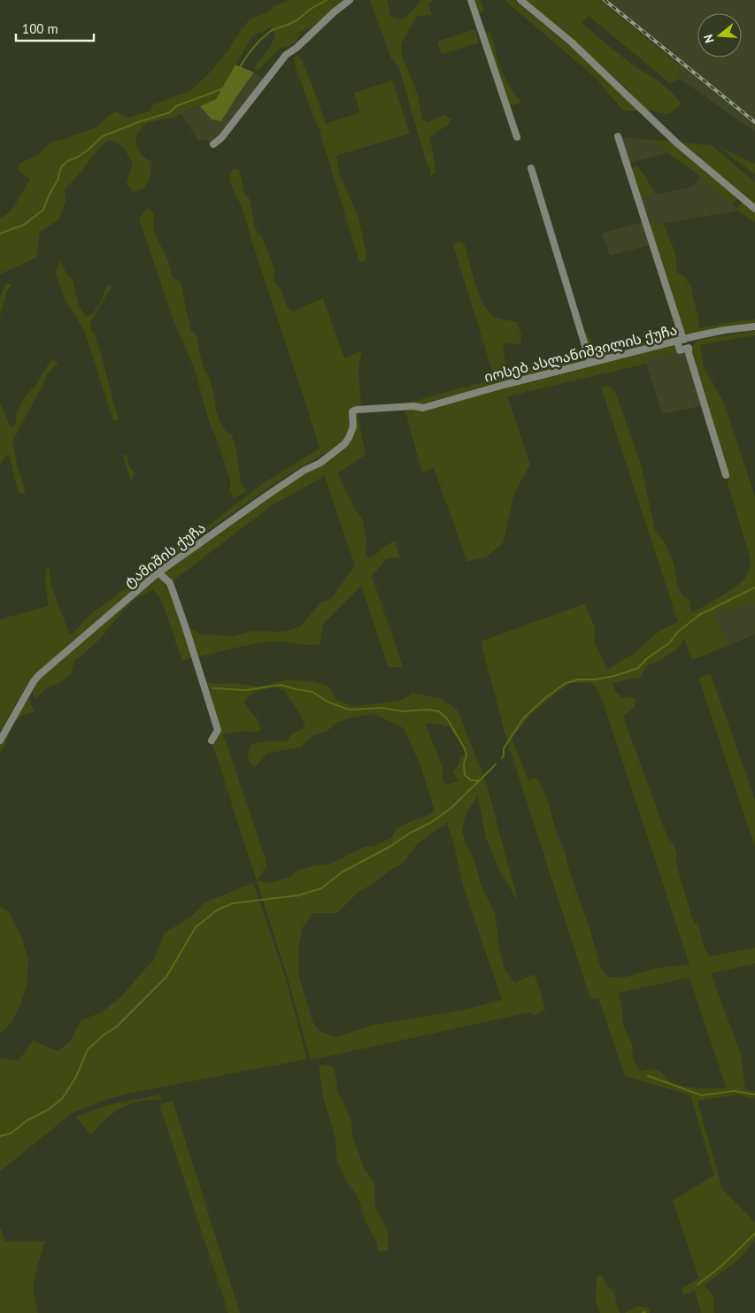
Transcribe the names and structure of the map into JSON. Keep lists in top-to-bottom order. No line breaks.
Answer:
{"streets":{"street":["იოსებ ასლანიშვილის ქუჩა","ტამიშის ქუჩა"]},"crossings":[["იოსებ ასლანიშვილის ქუჩა","ტამიშის ქუჩა"]],"scale_bar":"100 m","north":"left"}
